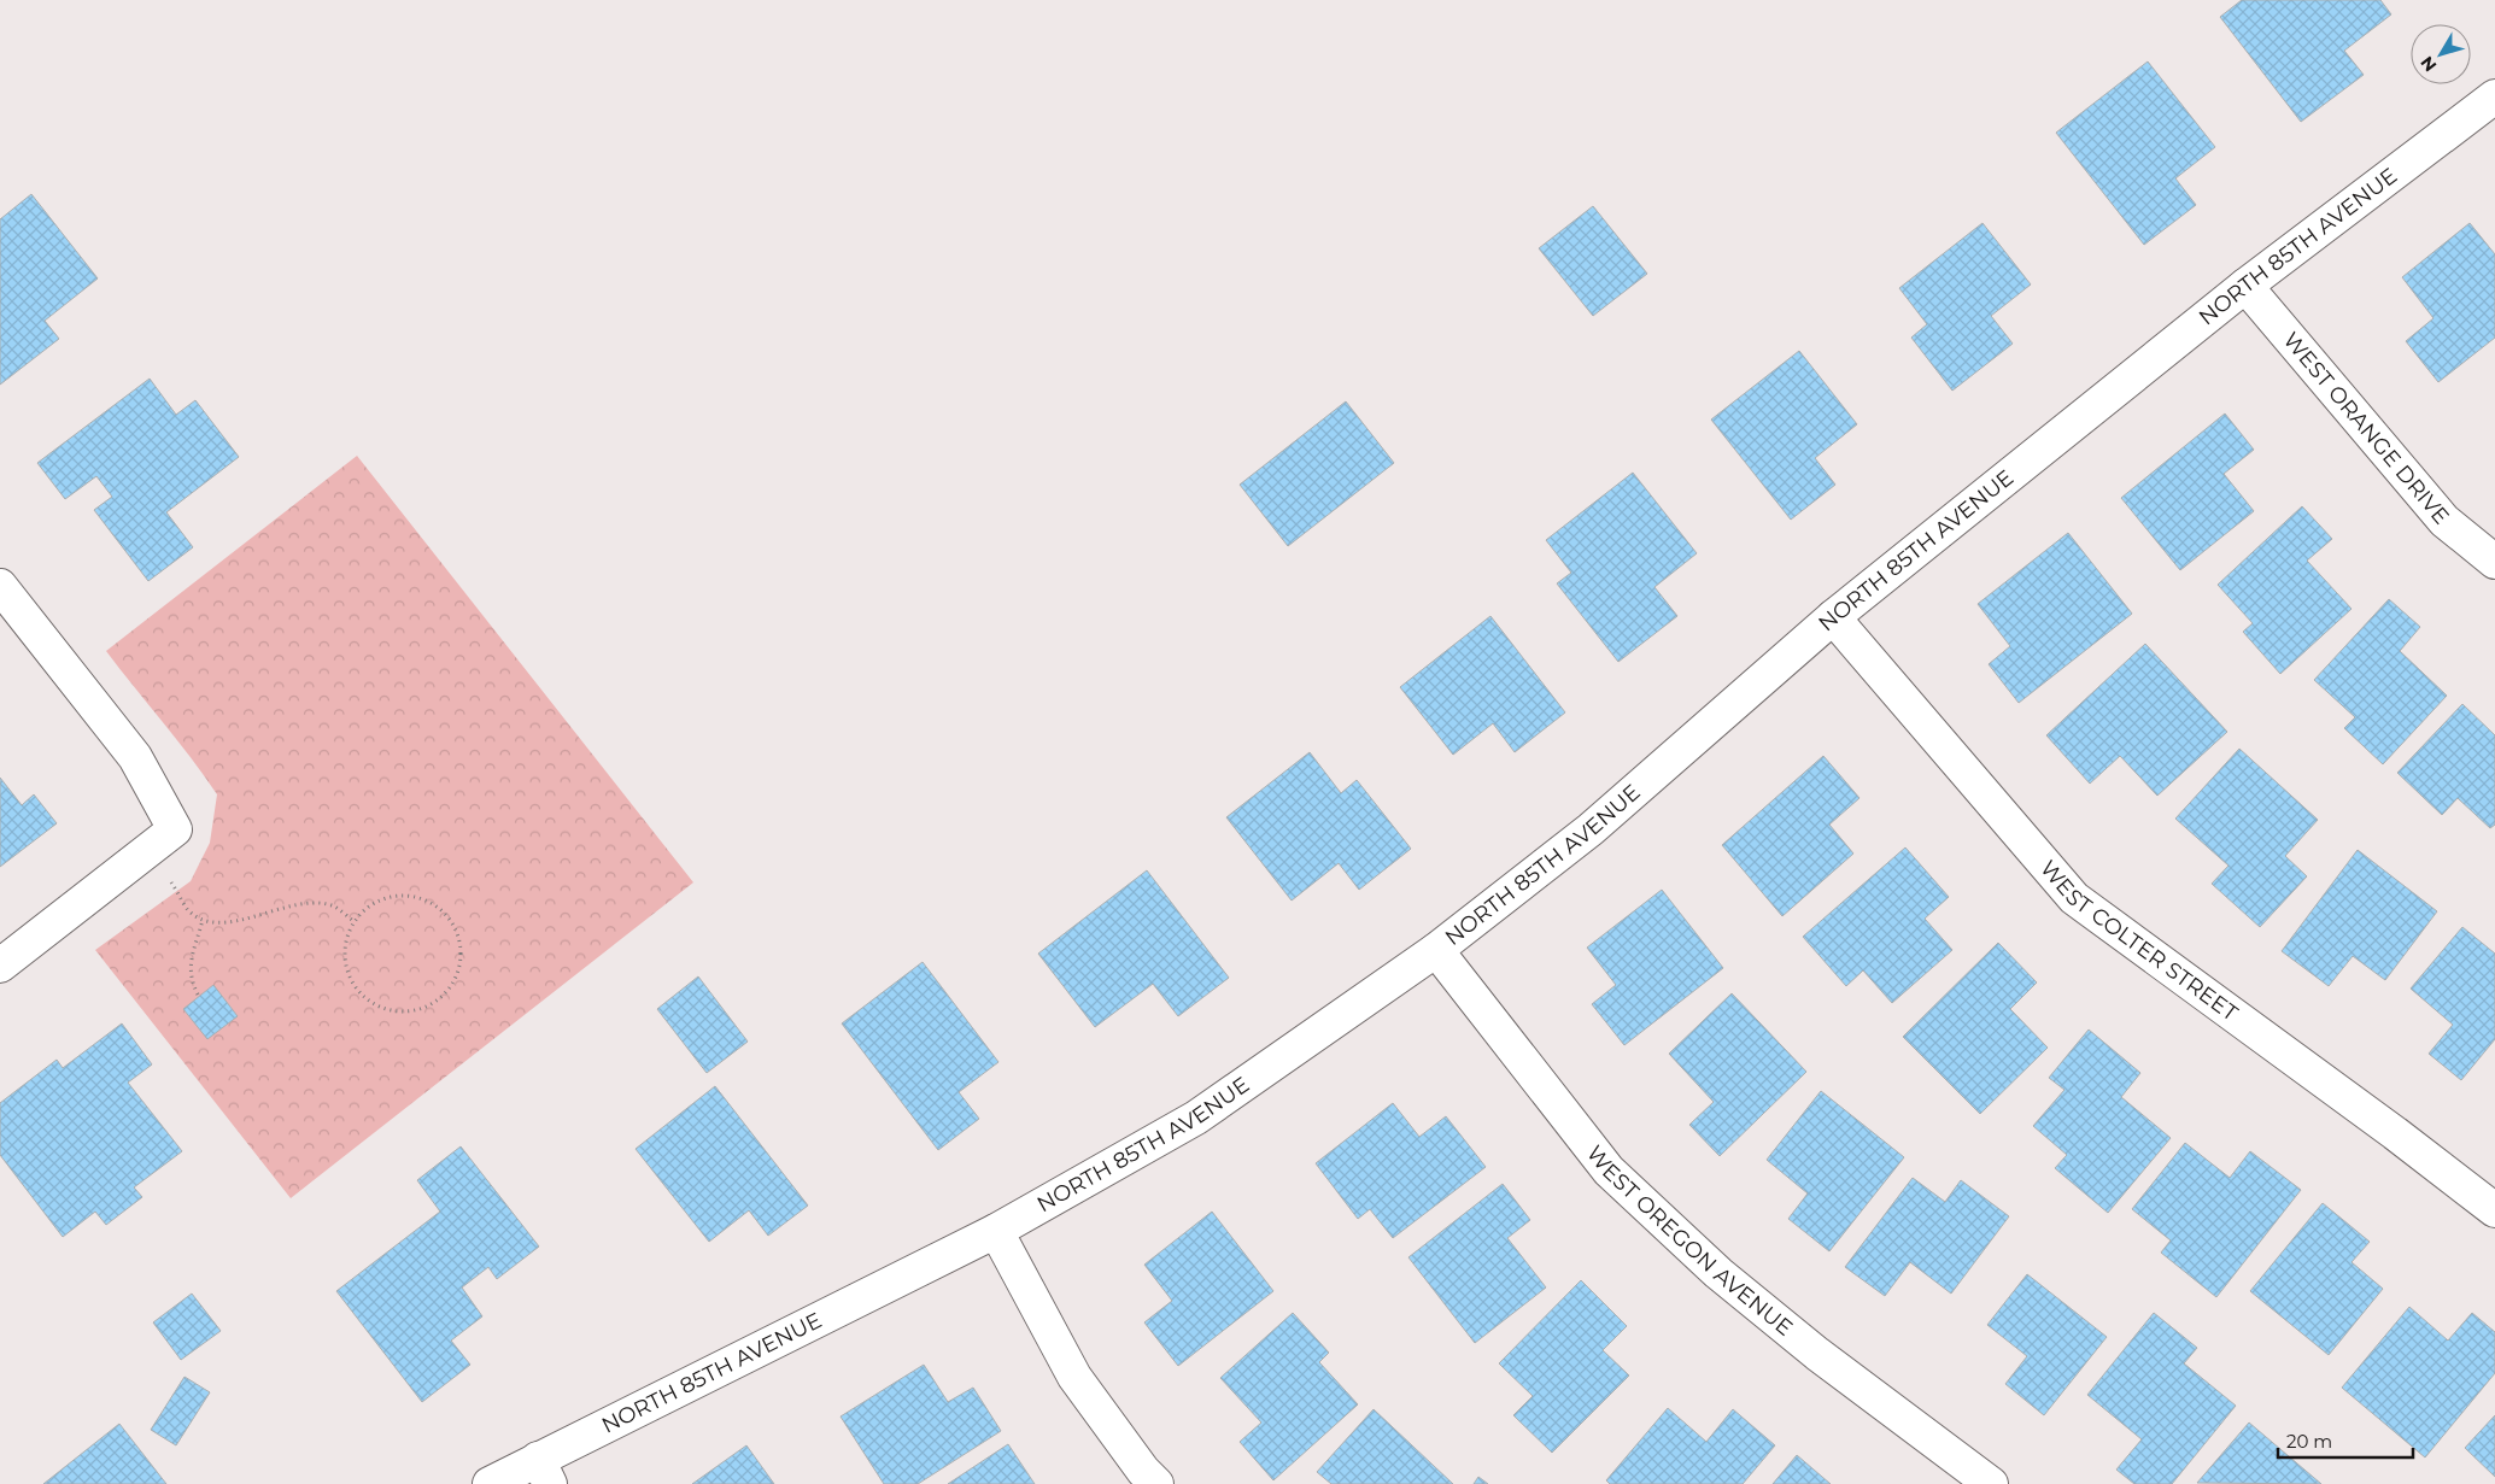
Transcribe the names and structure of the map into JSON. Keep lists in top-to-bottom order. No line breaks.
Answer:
{"streets":{"street":["NORTH 85TH AVENUE","WEST ORANGE DRIVE","WEST COLTER STREET","WEST OREGON AVENUE"]},"crossings":[["NORTH 85TH AVENUE","WEST ORANGE DRIVE"],["NORTH 85TH AVENUE","WEST COLTER STREET"],["NORTH 85TH AVENUE","WEST OREGON AVENUE"]],"scale_bar":"20 m","north":"bottom left"}
